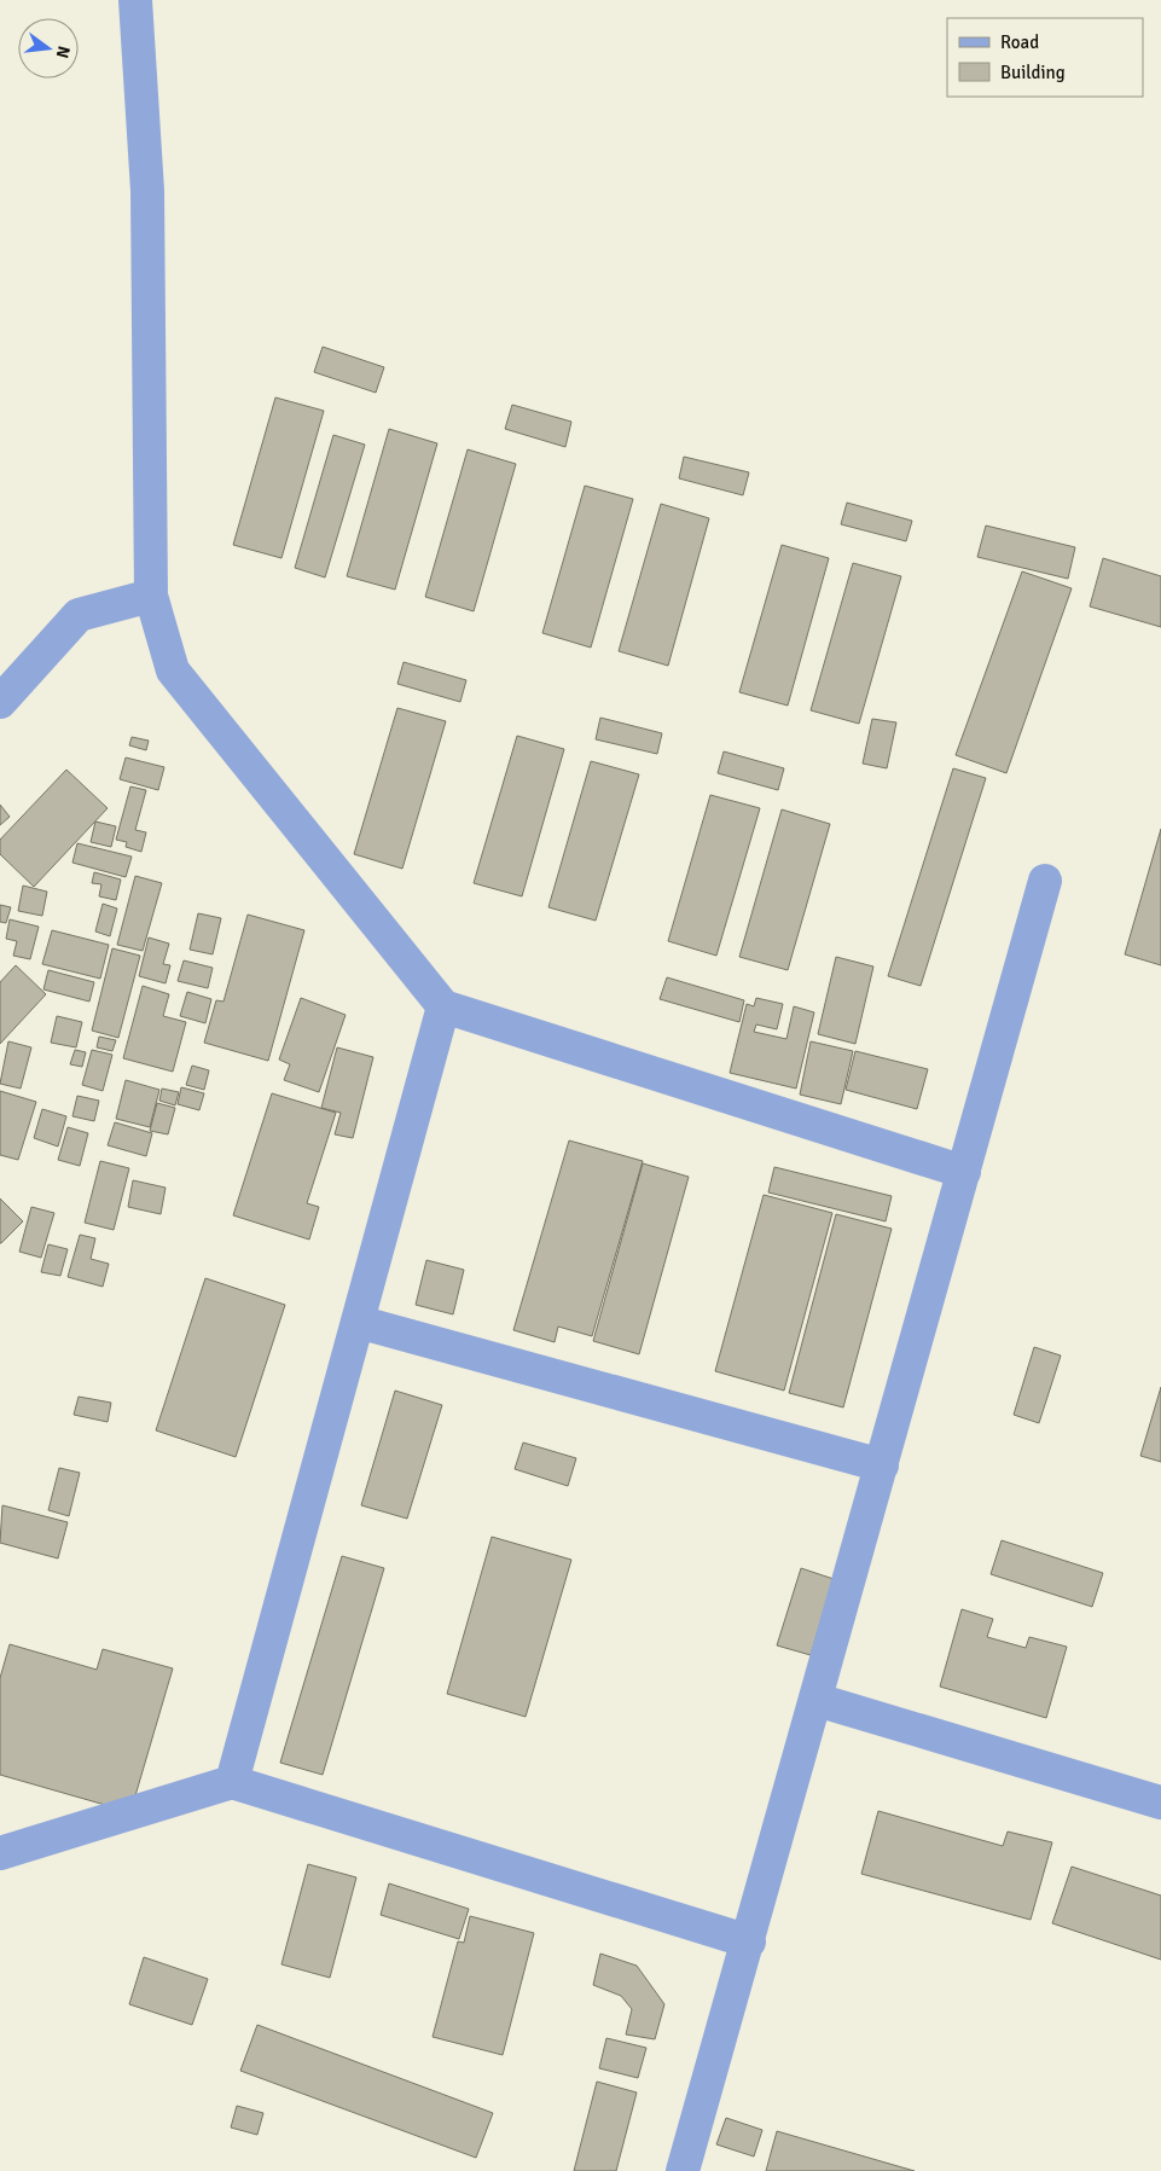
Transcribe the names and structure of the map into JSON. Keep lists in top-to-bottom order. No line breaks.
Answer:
{"legend":["Road","Building"],"north":"right"}
